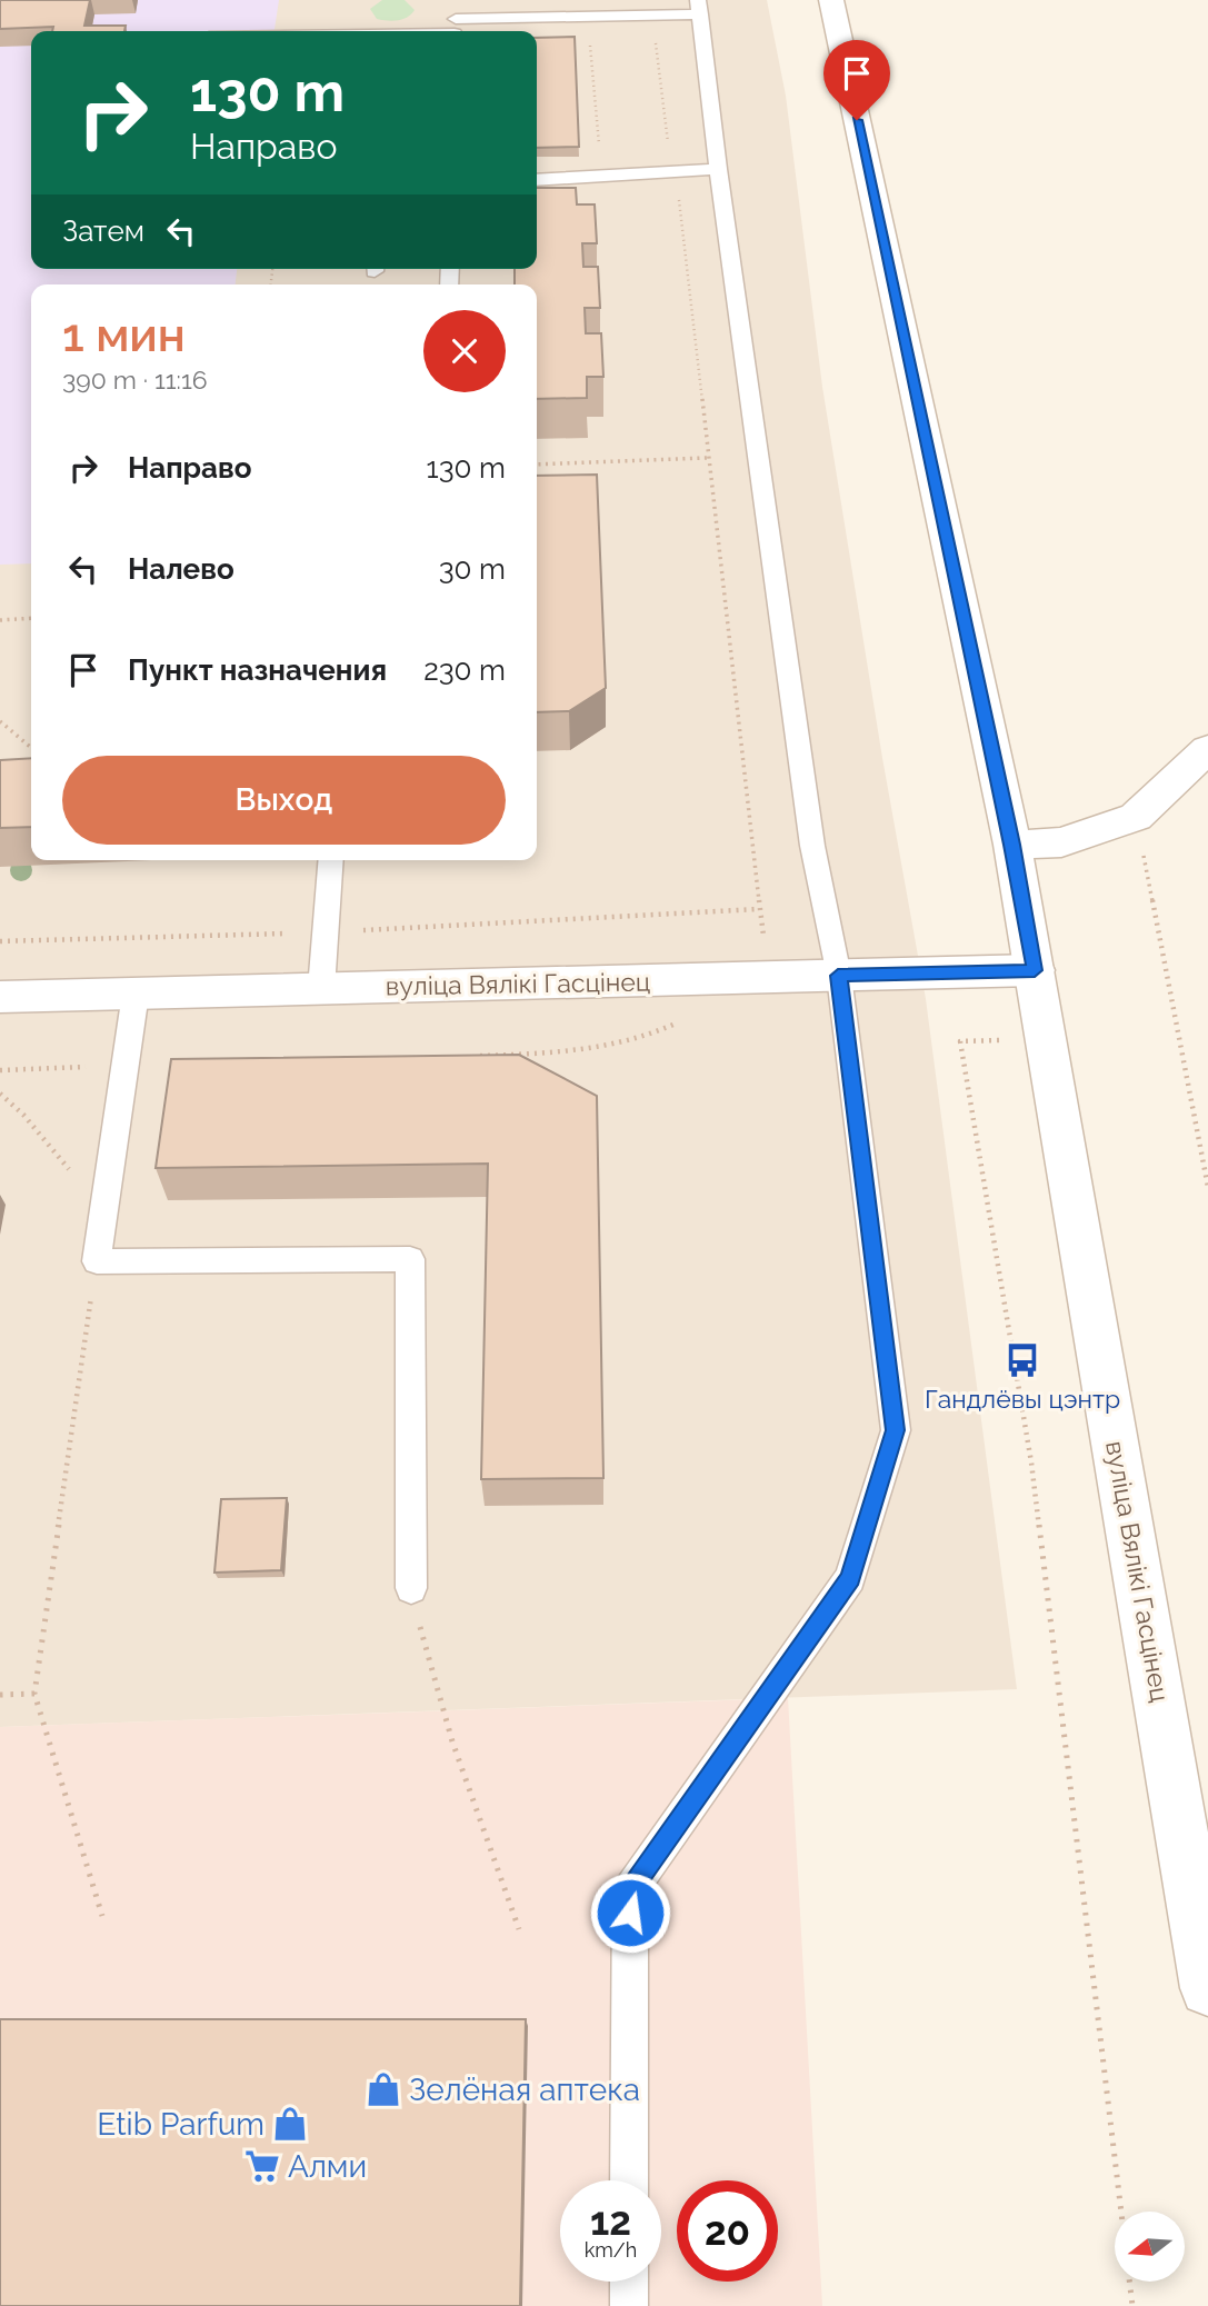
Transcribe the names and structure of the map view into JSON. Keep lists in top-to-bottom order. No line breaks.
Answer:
{"streets":{"main road":["вуліца Вялікі Гасцінец"]},"places":{"bus stop":["Гандлёвы цэнтр"],"shop":["Зелёная аптека","Etib Parfum"],"supermarket":["Алми"]},"north":"left","page":{"turn":["130 m","Направо"],"then":"Затем","heading":["1 мин","390 m · 11:16"],"list":[{"name":"Направо","value":"130 m"},{"name":"Налево","value":"30 m"},{"name":"Пункт назначения","value":"230 m"}],"buttons":"Выход","speed":"12 km/h","limit":"20"}}
